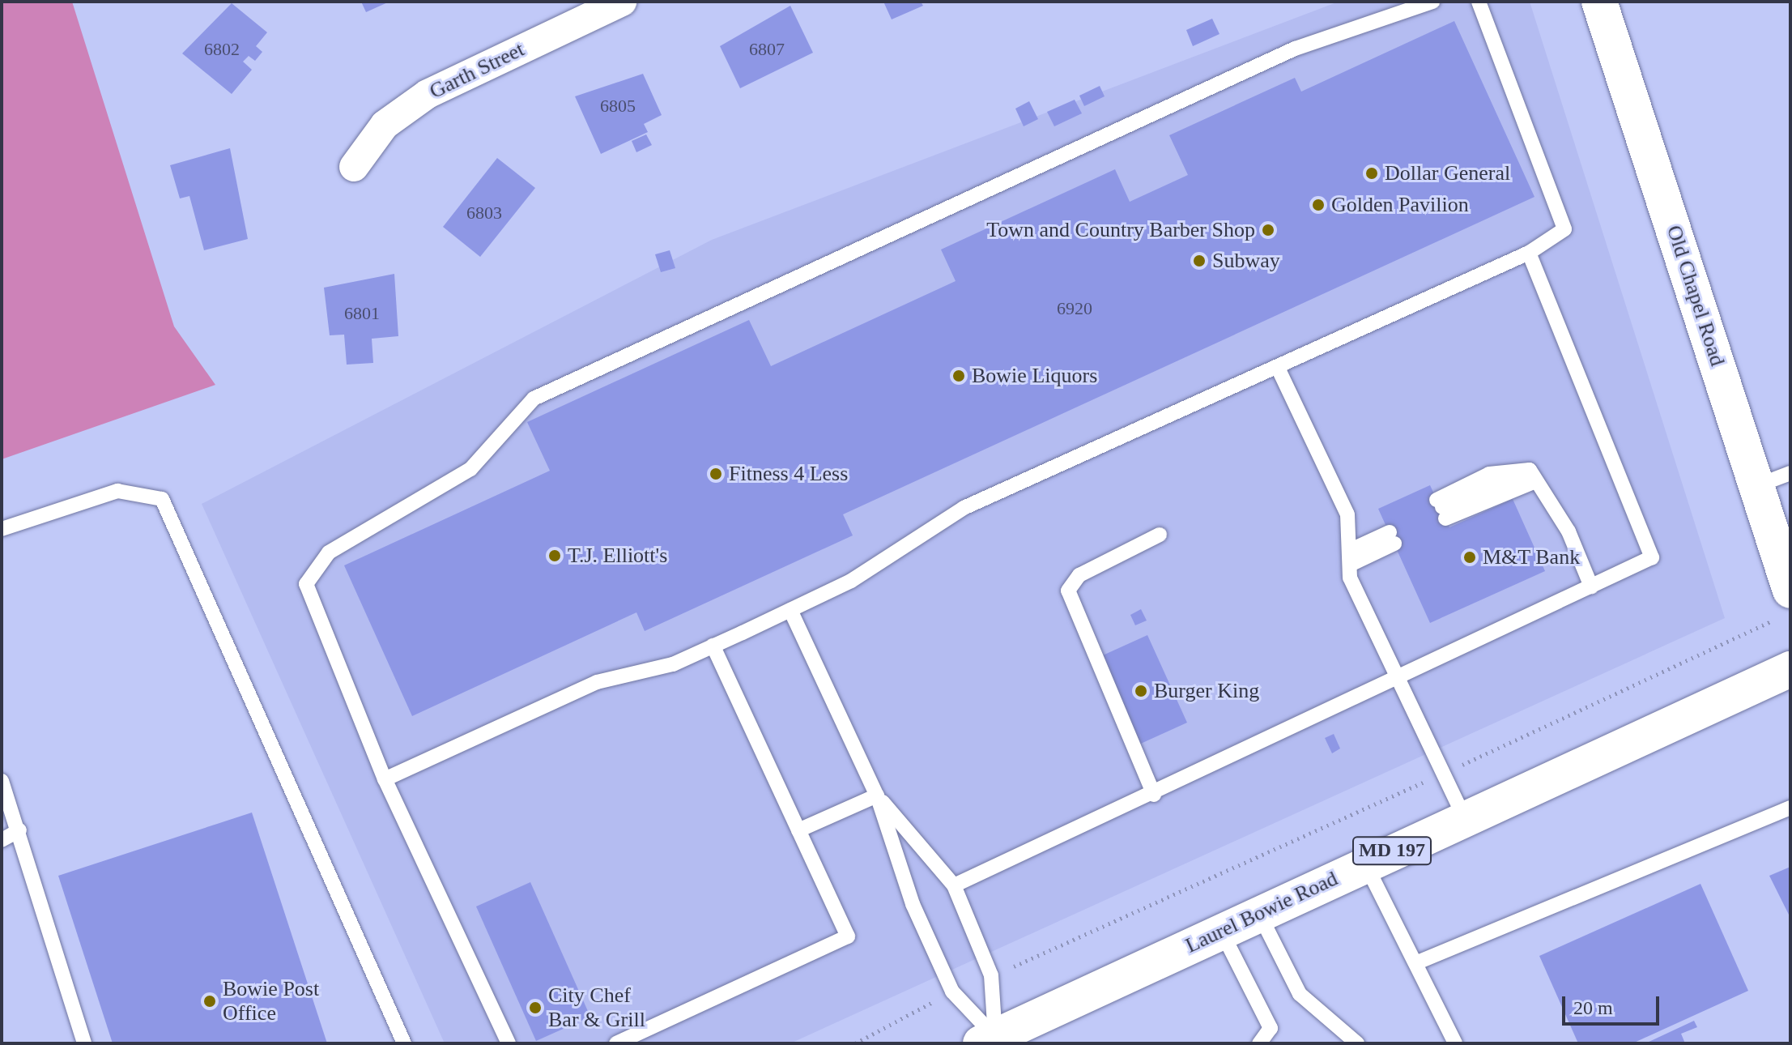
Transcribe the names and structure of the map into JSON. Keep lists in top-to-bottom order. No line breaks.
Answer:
{"streets":{"main road":["Old Chapel Road","MD 197","Laurel Bowie Road"],"street":["Garth Street"]},"places":["Dollar General","Golden Pavilion","Town and Country Barber Shop","Subway","Bowie Liquors","Fitness 4 Less","T.J. Elliott's","M&T Bank","Burger King","Bowie Post Office","City Chef Bar & Grill"],"house_numbers":["6802","6807","6805","6803","6920","6801"],"scale_bar":"20 m"}
